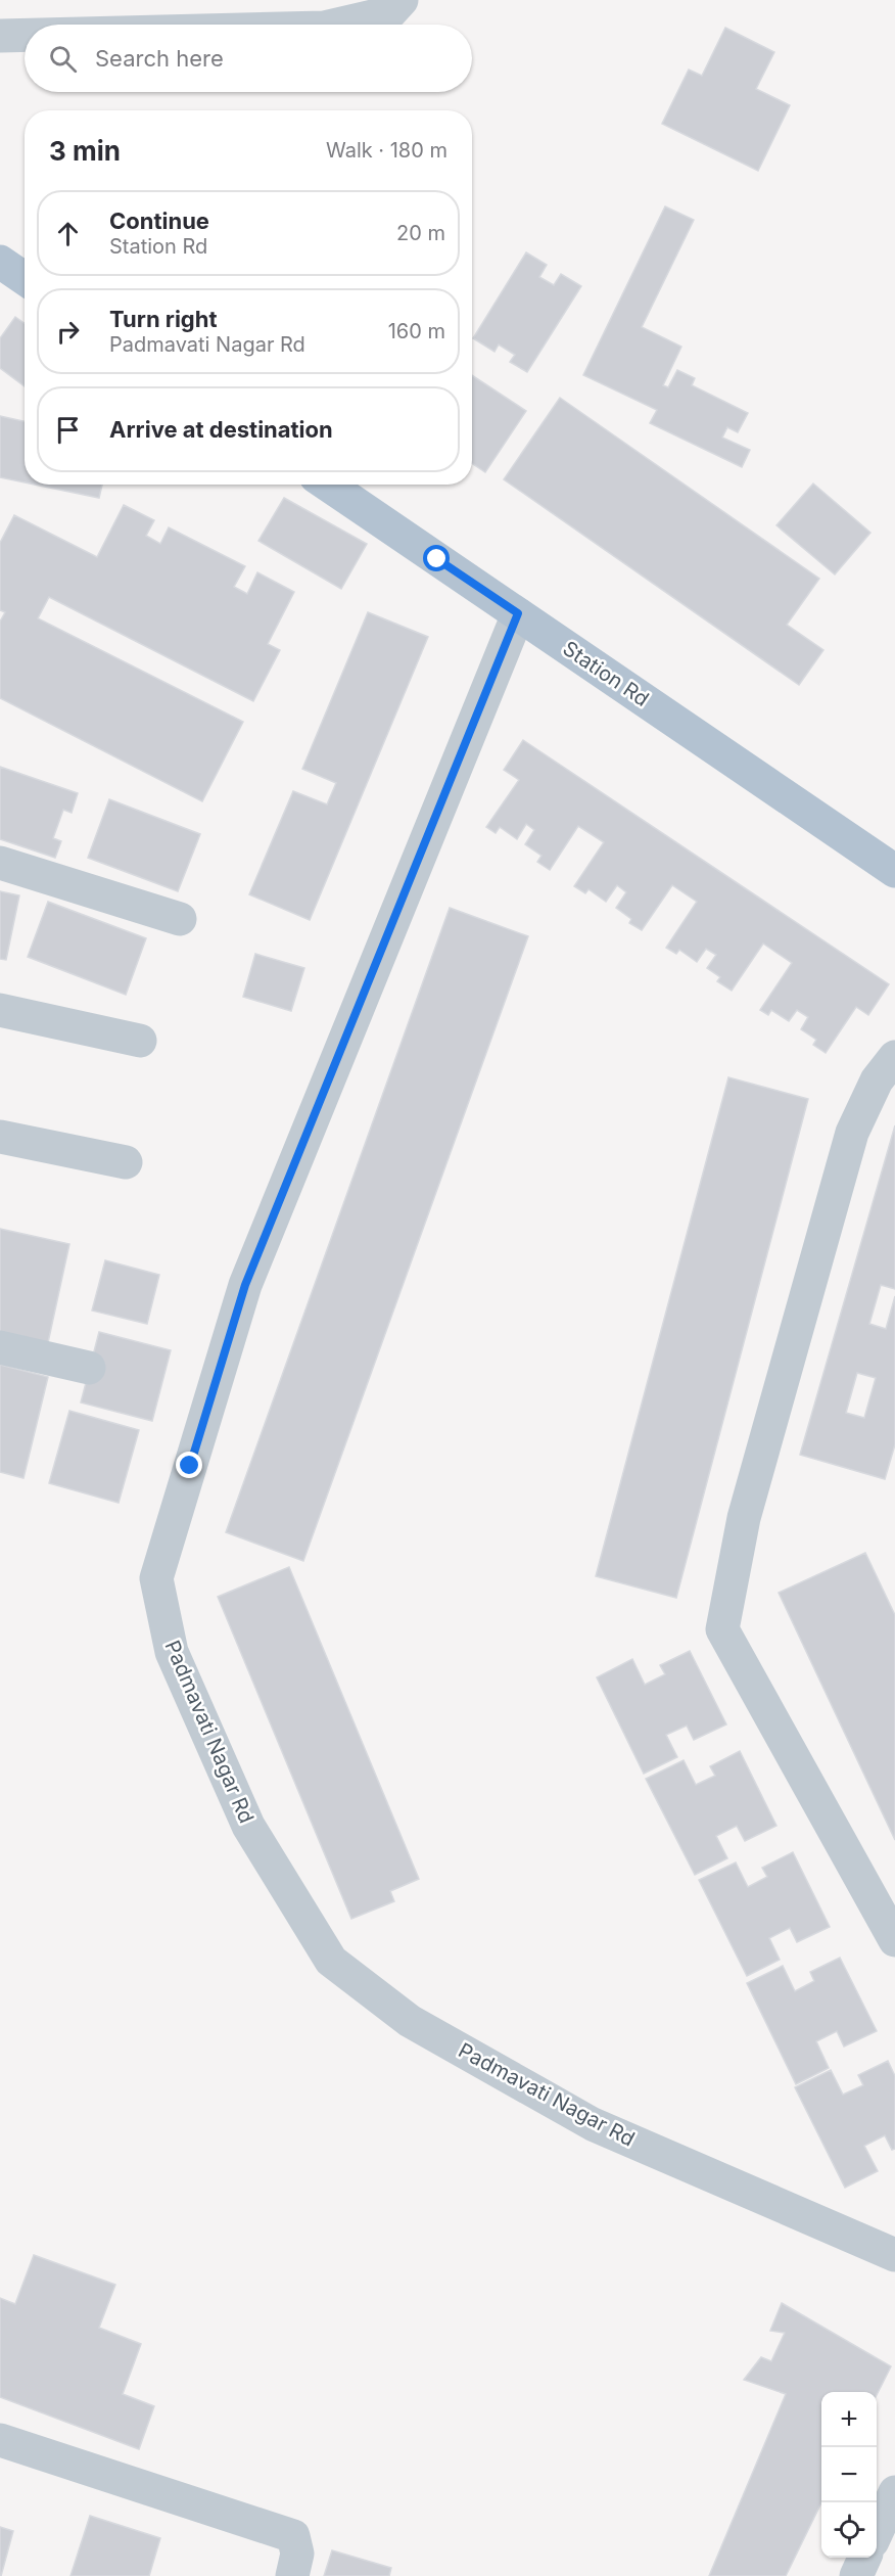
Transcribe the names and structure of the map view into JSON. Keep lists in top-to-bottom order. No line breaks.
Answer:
{"streets":{"main road":["Station Rd"],"street":["Padmavati Nagar Rd"]},"crossings":[["Station Rd","Padmavati Nagar Rd"]],"page":{"search":"Search here","heading":["3 min","Walk · 180 m"],"list":[["Continue","Station Rd","20 m"],["Turn right","Padmavati Nagar Rd","160 m"],"Arrive at destination"],"map_buttons":["+","−"]}}
